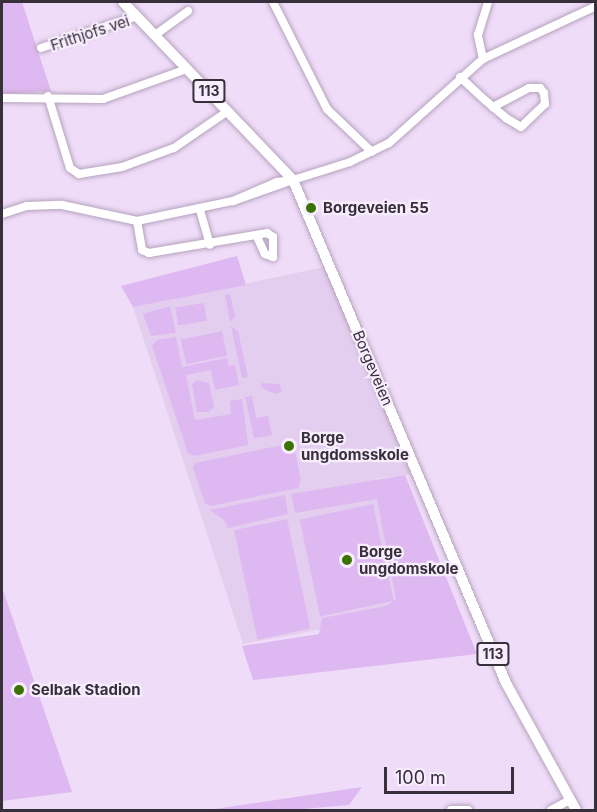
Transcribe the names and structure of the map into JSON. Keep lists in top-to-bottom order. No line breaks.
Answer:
{"streets":{"main road":["113","Borgeveien"],"street":["Frithjofs vei"]},"crossings":[["Frithjofs vei","Borgeveien"]],"places":["Borgeveien 55","Borge ungdomsskole","Borge ungdomskole","Selbak Stadion"],"scale_bar":"100 m"}
